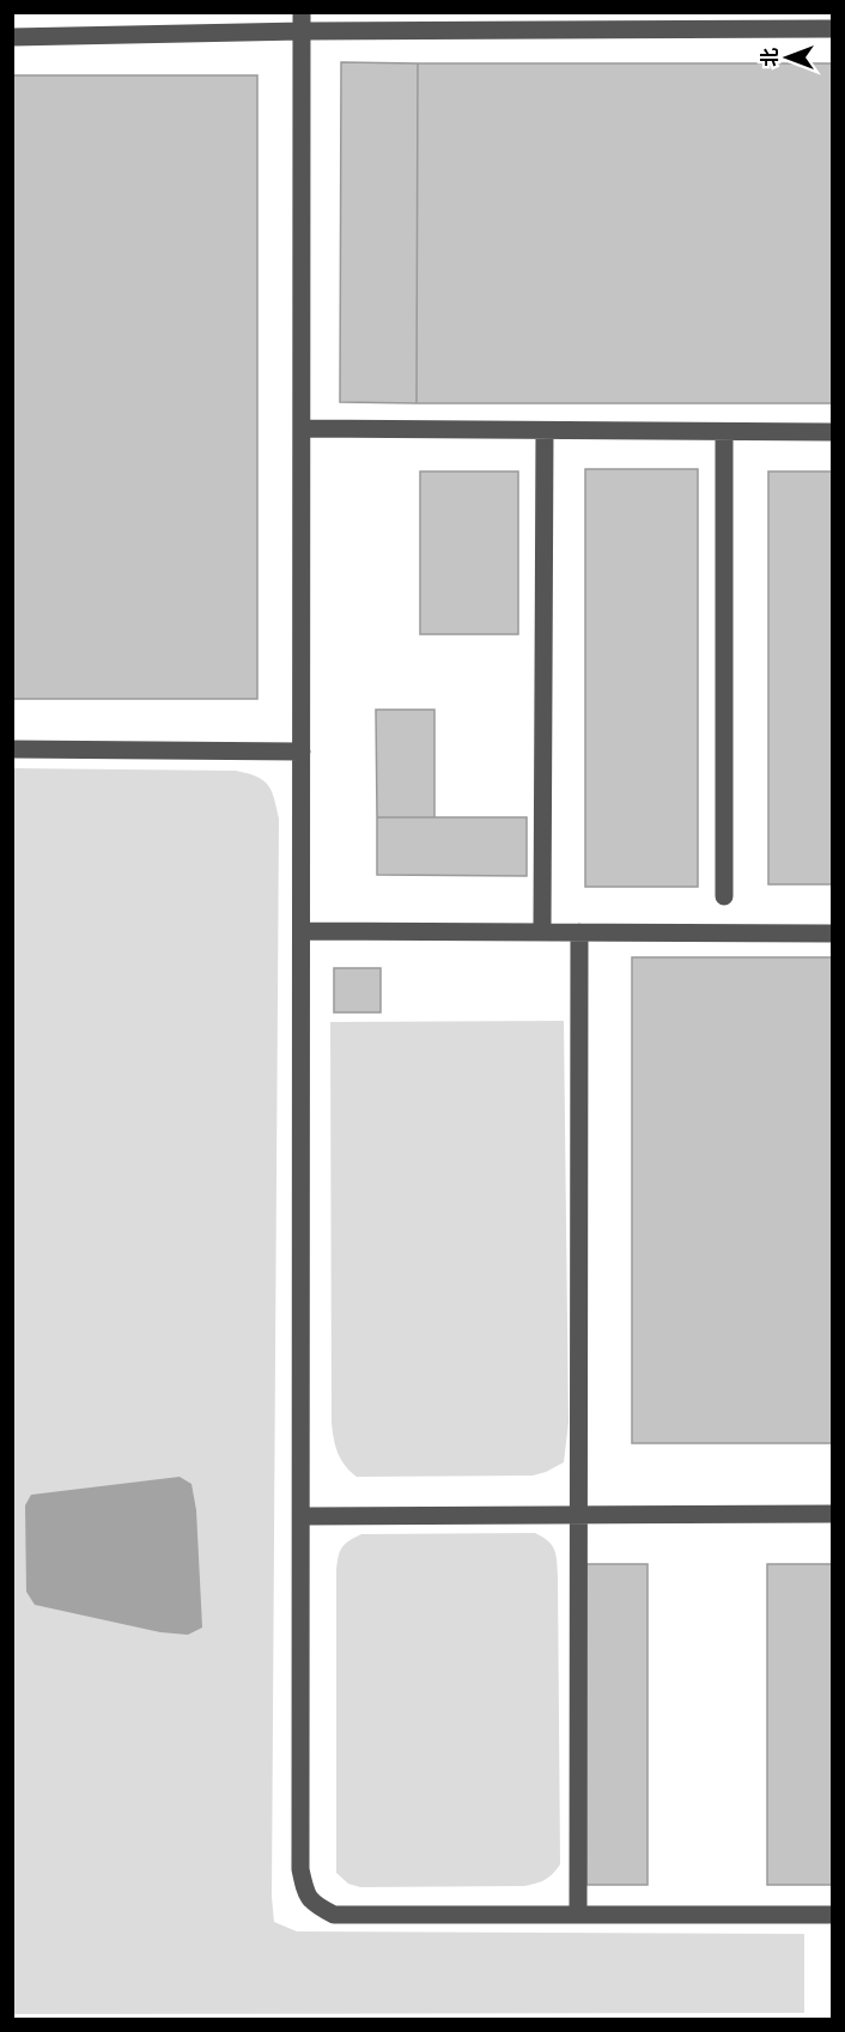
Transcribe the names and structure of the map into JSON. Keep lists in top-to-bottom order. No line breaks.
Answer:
{"north":"left"}
